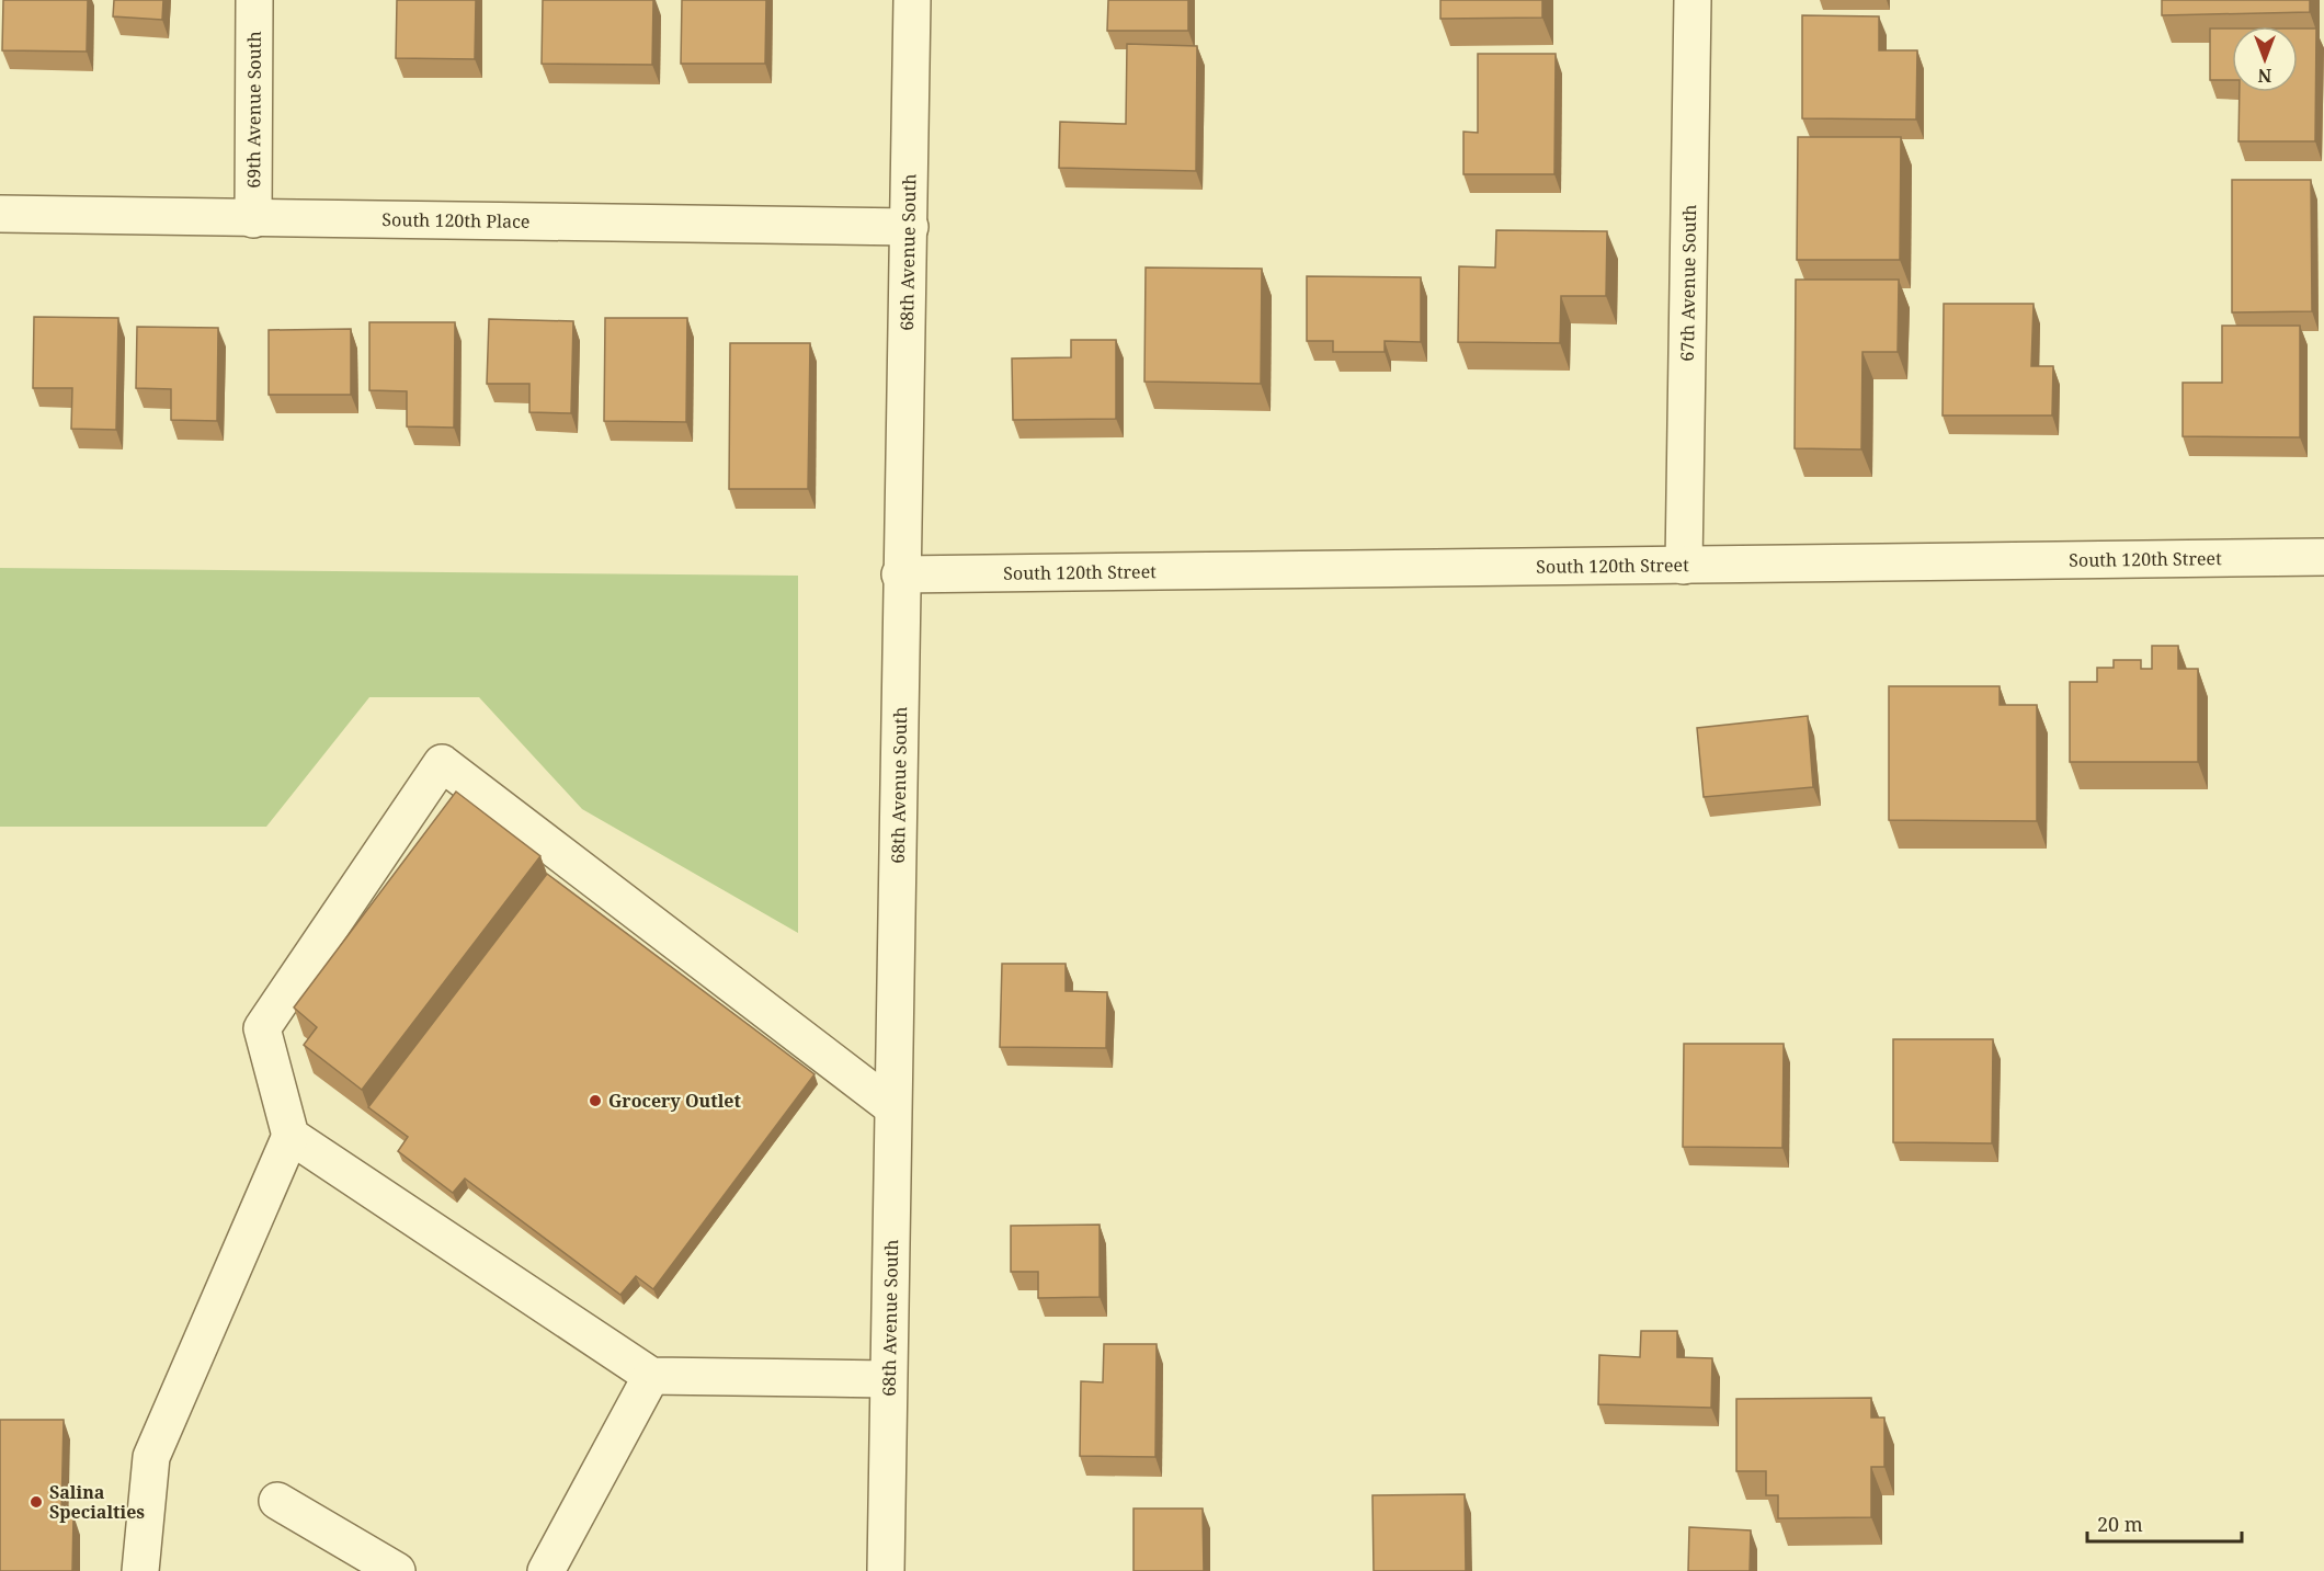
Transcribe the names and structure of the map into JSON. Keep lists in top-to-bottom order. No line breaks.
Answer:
{"streets":{"street":["69th Avenue South","South 120th Place","68th Avenue South","67th Avenue South","South 120th Street"]},"crossings":[["69th Avenue South","South 120th Place"],["South 120th Place","68th Avenue South"],["68th Avenue South","South 120th Street"],["67th Avenue South","South 120th Street"]],"places":["Grocery Outlet","Salina Specialties"],"scale_bar":"20 m","north":"bottom"}
